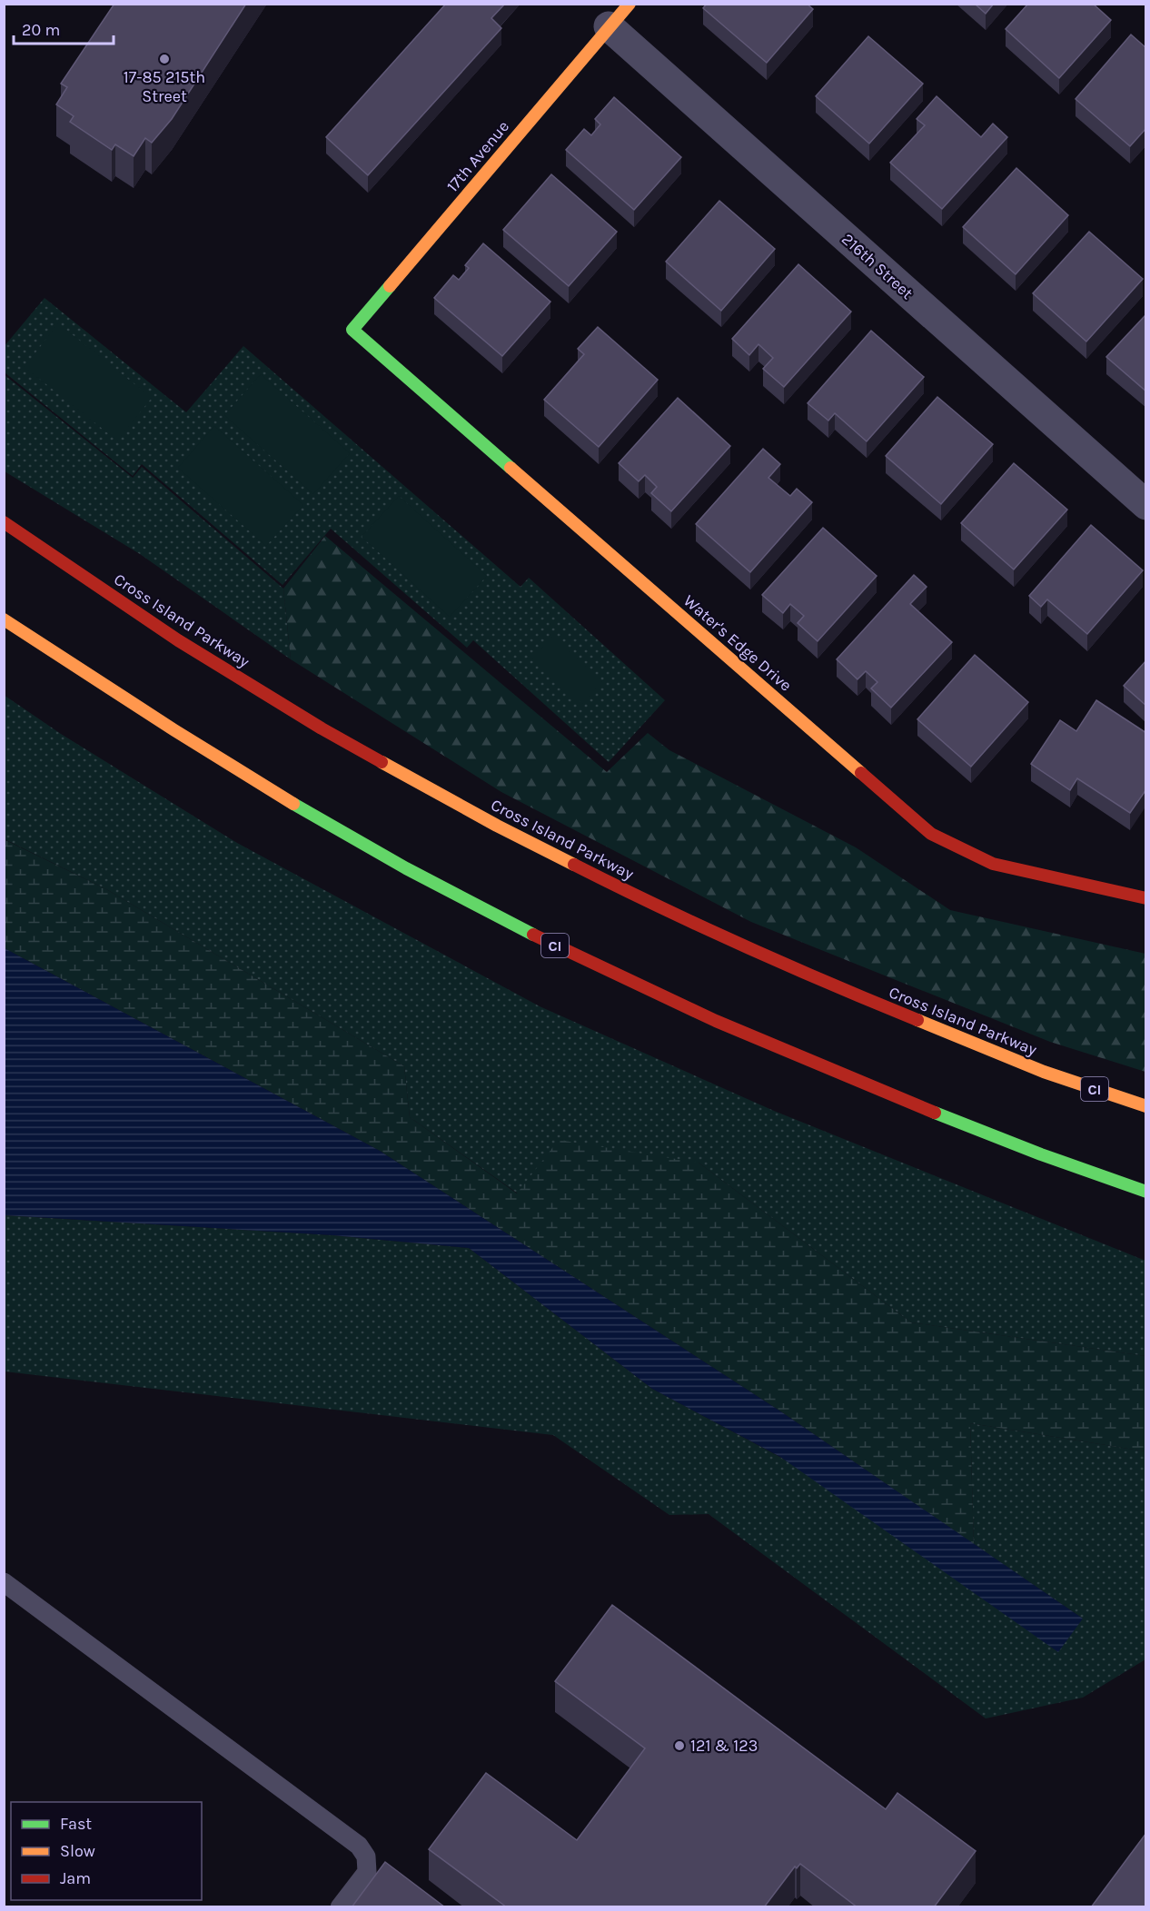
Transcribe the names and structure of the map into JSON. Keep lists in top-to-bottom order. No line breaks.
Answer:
{"streets":{"main road":["17th Avenue","Cross Island Parkway","Water's Edge Drive","CI"],"street":["216th Street"]},"crossings":[["17th Avenue","216th Street"],["17th Avenue","Water's Edge Drive"]],"places":["17-85 215th Street","121 & 123"],"legend":["Fast","Slow","Jam"],"scale_bar":"20 m"}
